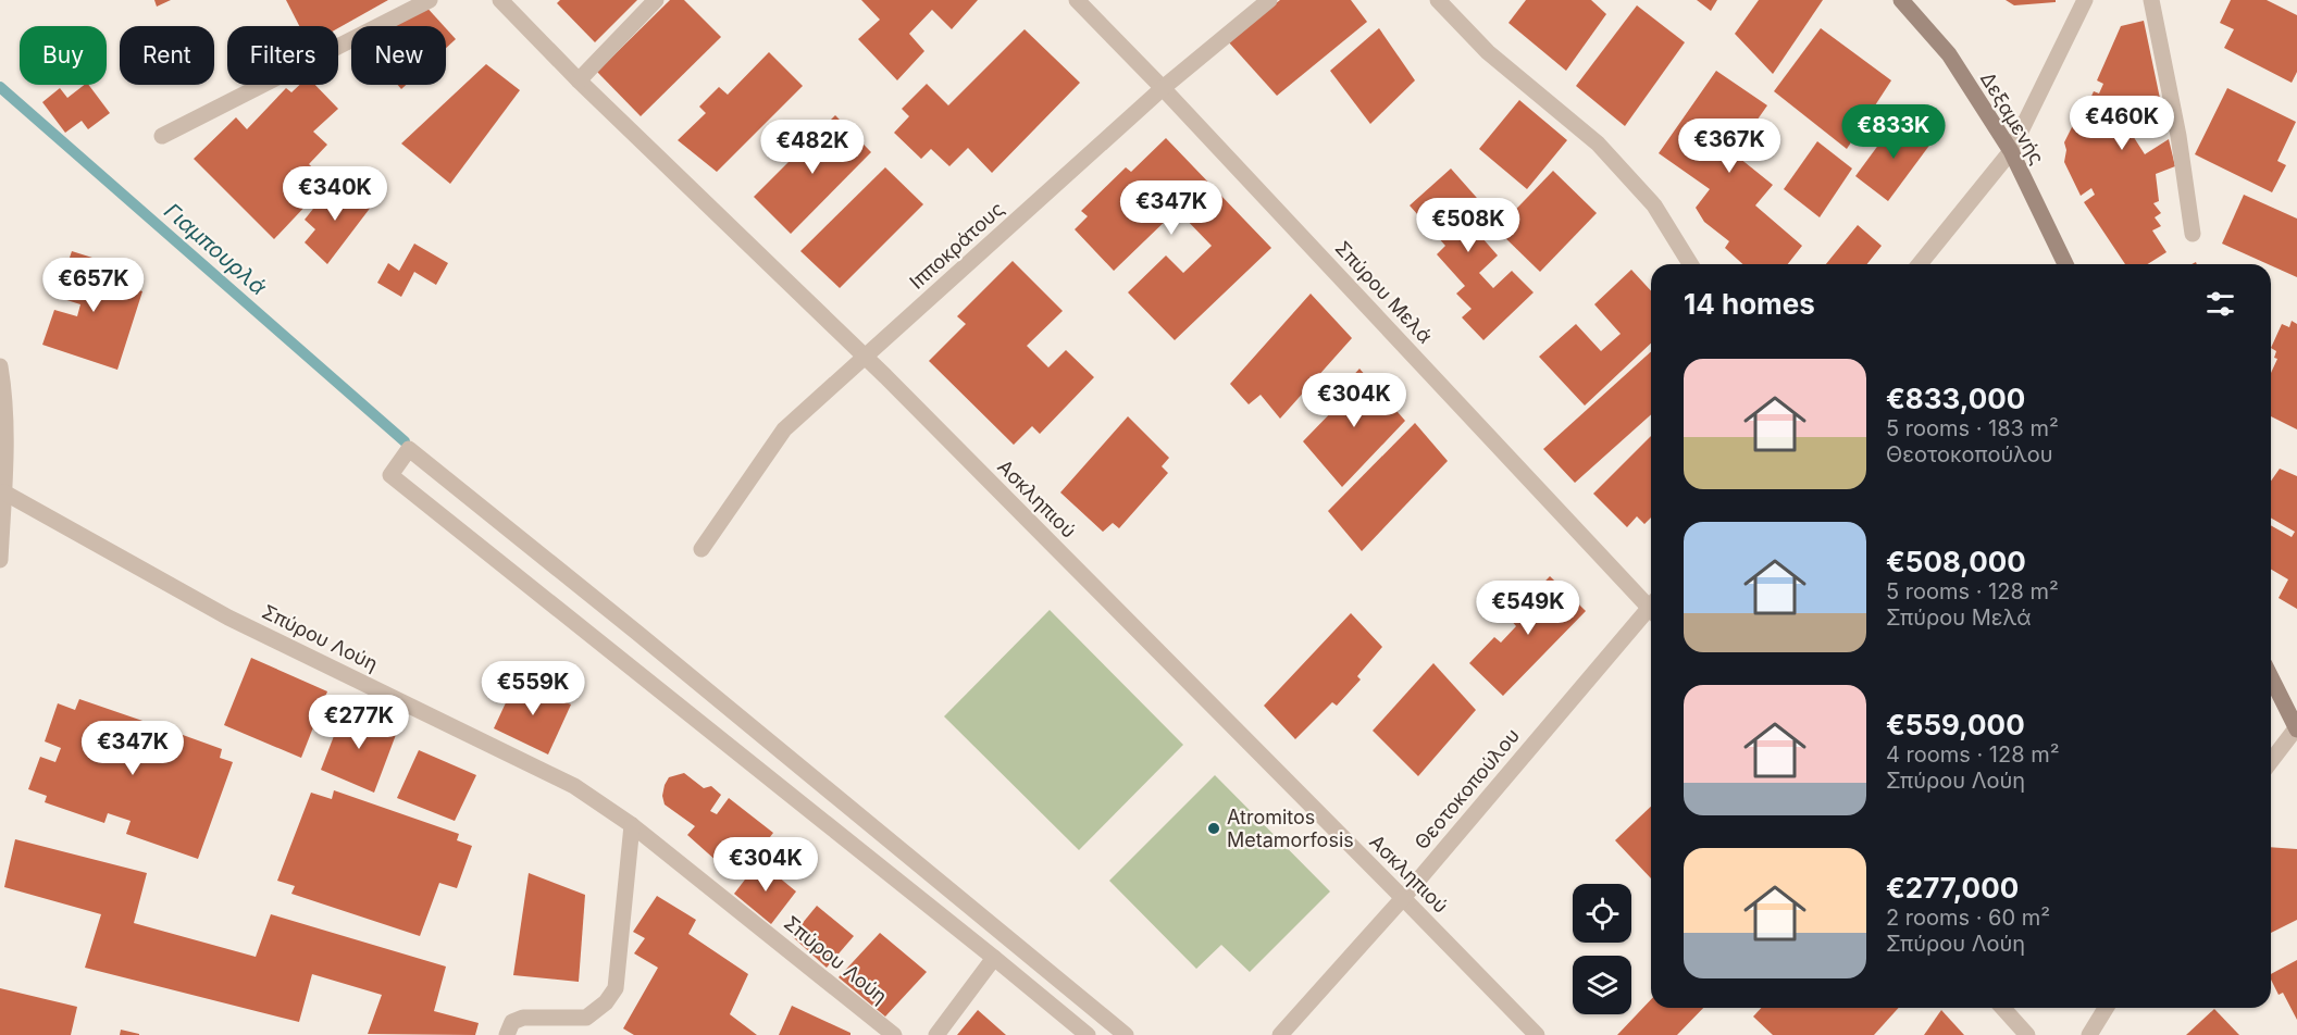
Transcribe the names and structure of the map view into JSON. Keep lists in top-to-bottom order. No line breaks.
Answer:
{"streets":{"main road":["Δεξαμενής"],"street":["Ιπποκράτους","Σπύρου Μελά","Ασκληπιού","Σπύρου Λούη","Θεοτοκοπούλου"]},"crossings":[["Ιπποκράτους","Σπύρου Μελά"],["Ιπποκράτους","Ασκληπιού"],["Ασκληπιού","Θεοτοκοπούλου"]],"water":["Γιαμπουρλά"],"places":["Atromitos Metamorfosis"],"page":{"chip":["Buy","Rent","Filters","New"],"price":["€460K","€833K","€367K","€482K","€340K","€347K","€508K","€657K","€304K","€549K","€559K","€277K","€347K","€304K"],"heading":"14 homes","list":[{"name":"€833,000","note":"5 rooms · 183 m² · Θεοτοκοπούλου"},{"name":"€508,000","note":"5 rooms · 128 m² · Σπύρου Μελά"},{"name":"€559,000","note":"4 rooms · 128 m² · Σπύρου Λούη"},{"name":"€277,000","note":"2 rooms · 60 m² · Σπύρου Λούη"}]}}
